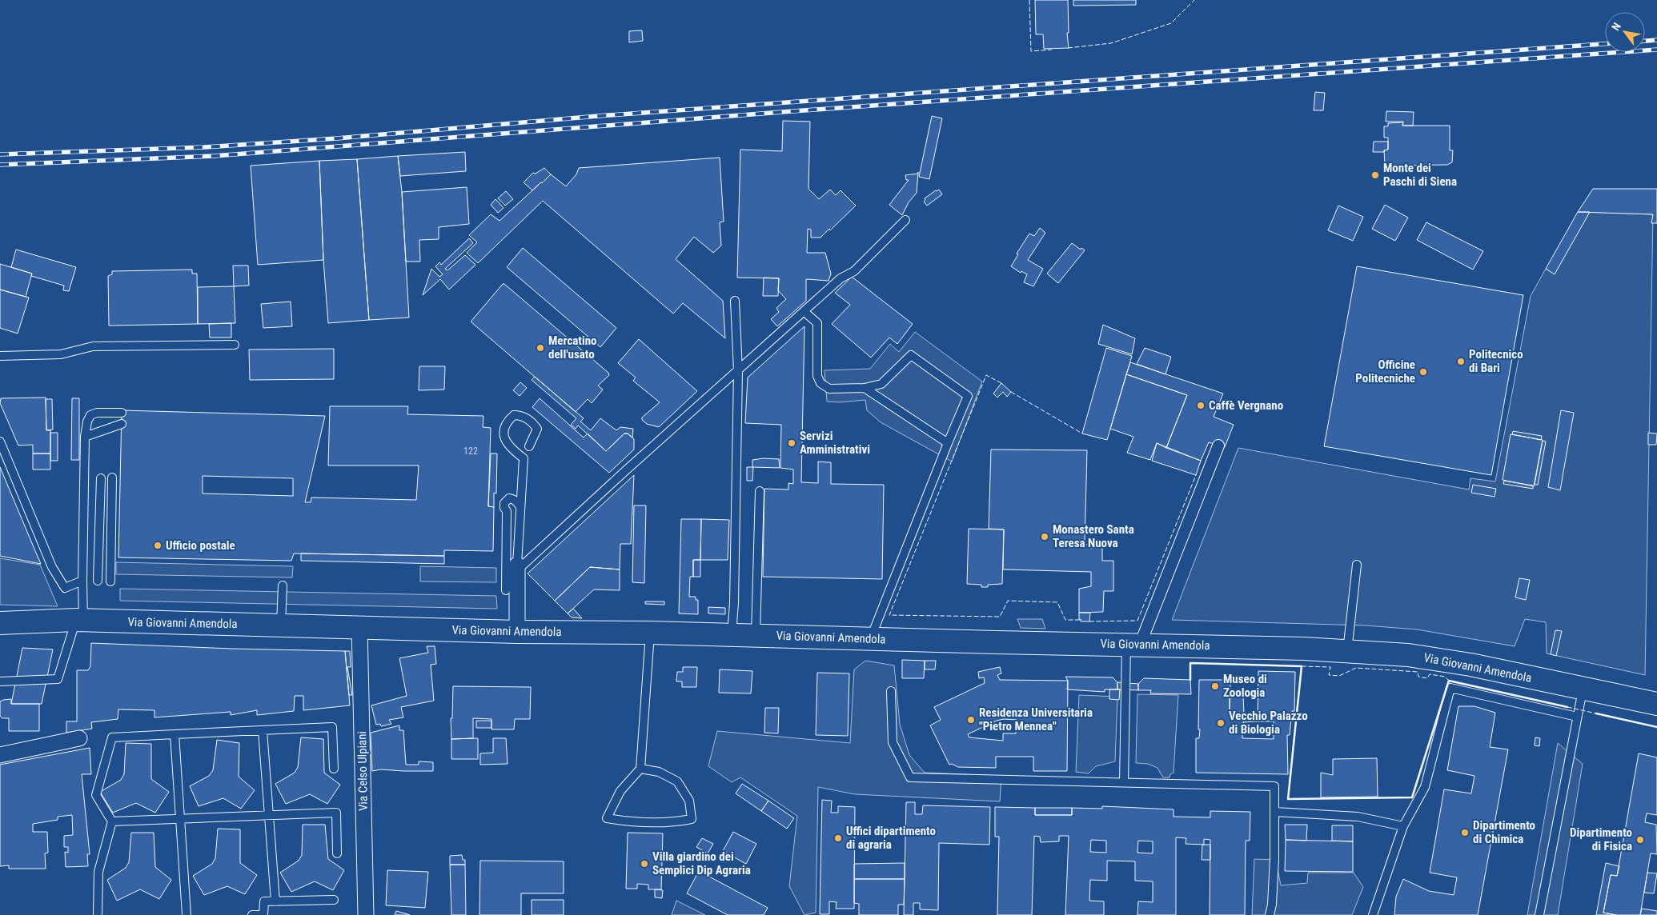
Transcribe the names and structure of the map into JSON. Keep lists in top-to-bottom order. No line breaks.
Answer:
{"streets":{"main road":["Via Giovanni Amendola"],"street":["Via Celso Ulpiani"]},"crossings":[["Via Giovanni Amendola","Via Celso Ulpiani"]],"places":["Monte dei Paschi di Siena","Mercatino dell'usato","Politecnico di Bari","Officine Politecniche","Caffè Vergnano","Servizi Amministrativi","Monastero Santa Teresa Nuova","Ufficio postale","Museo di Zoologia","Residenza Universitaria \"Pietro Mennea\"","Vecchio Palazzo di Biologia","Dipartimento di Chimica","Uffici dipartimento di agraria","Dipartimento di Fisica","Villa giardino dei Semplici Dip Agraria"],"house_numbers":["122"],"north":"top left"}
